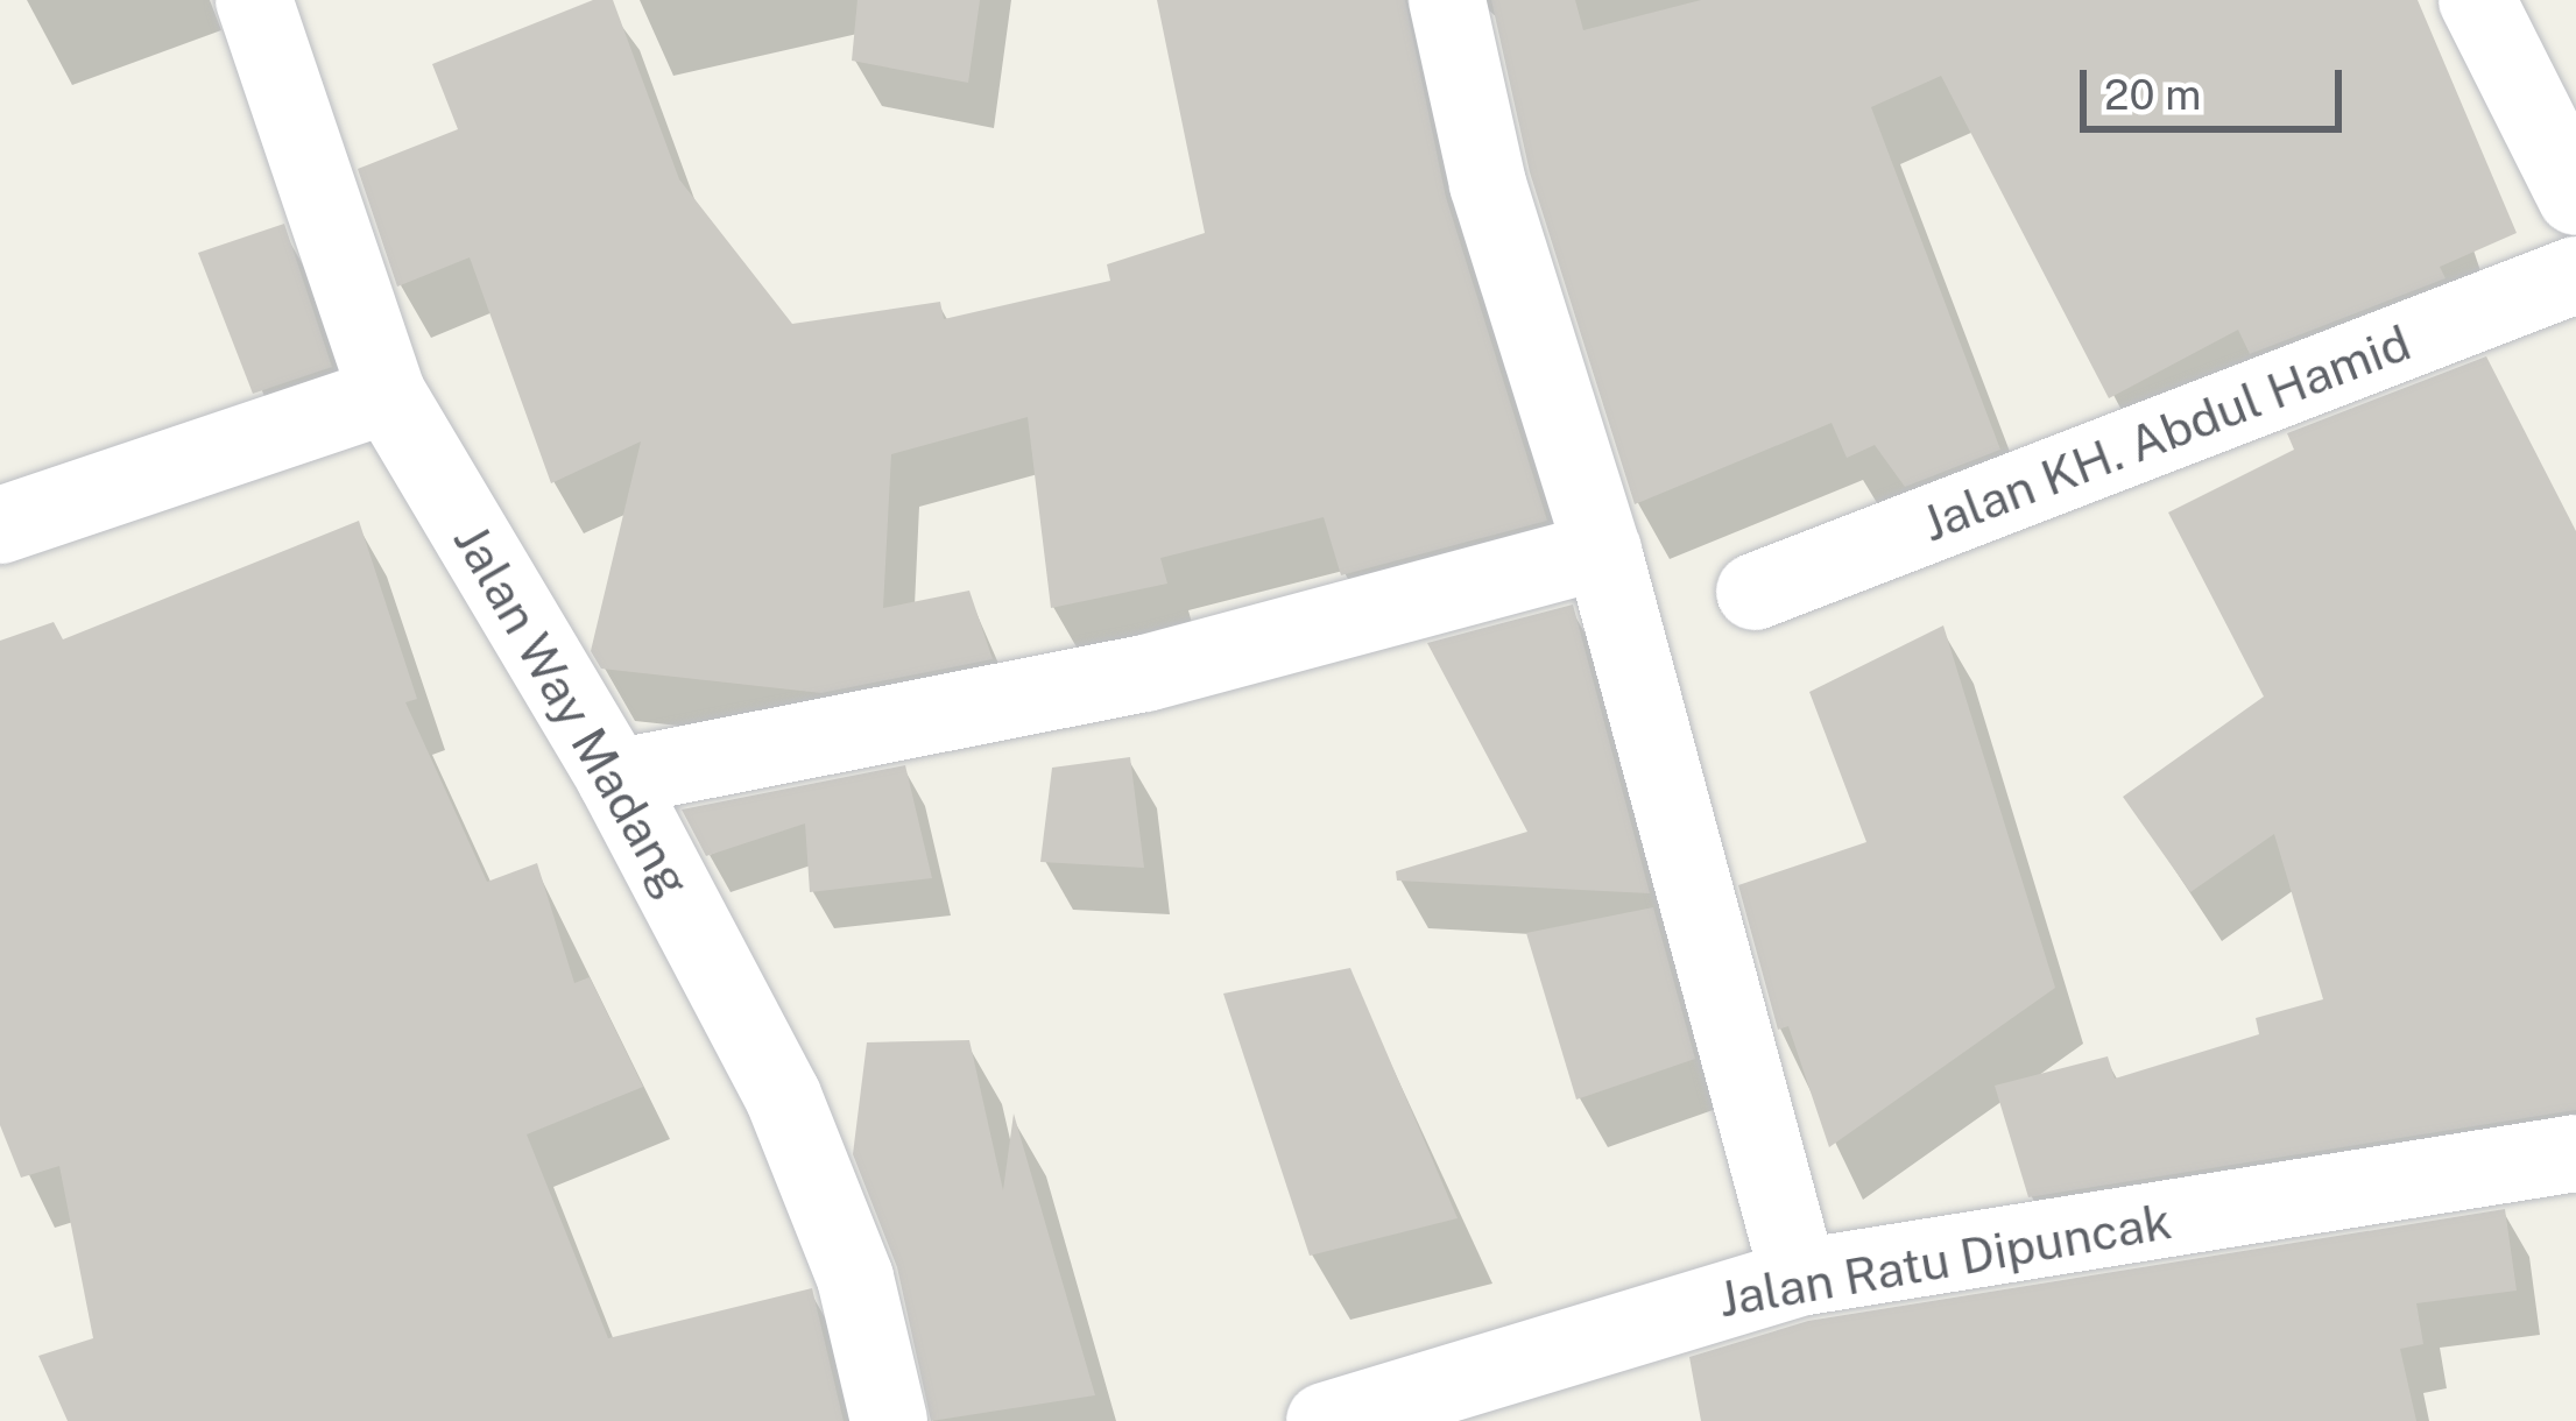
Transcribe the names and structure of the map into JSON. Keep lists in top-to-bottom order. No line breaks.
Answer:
{"streets":{"street":["Jalan KH. Abdul Hamid","Jalan Way Madang","Jalan Ratu Dipuncak"]},"scale_bar":"20 m"}
